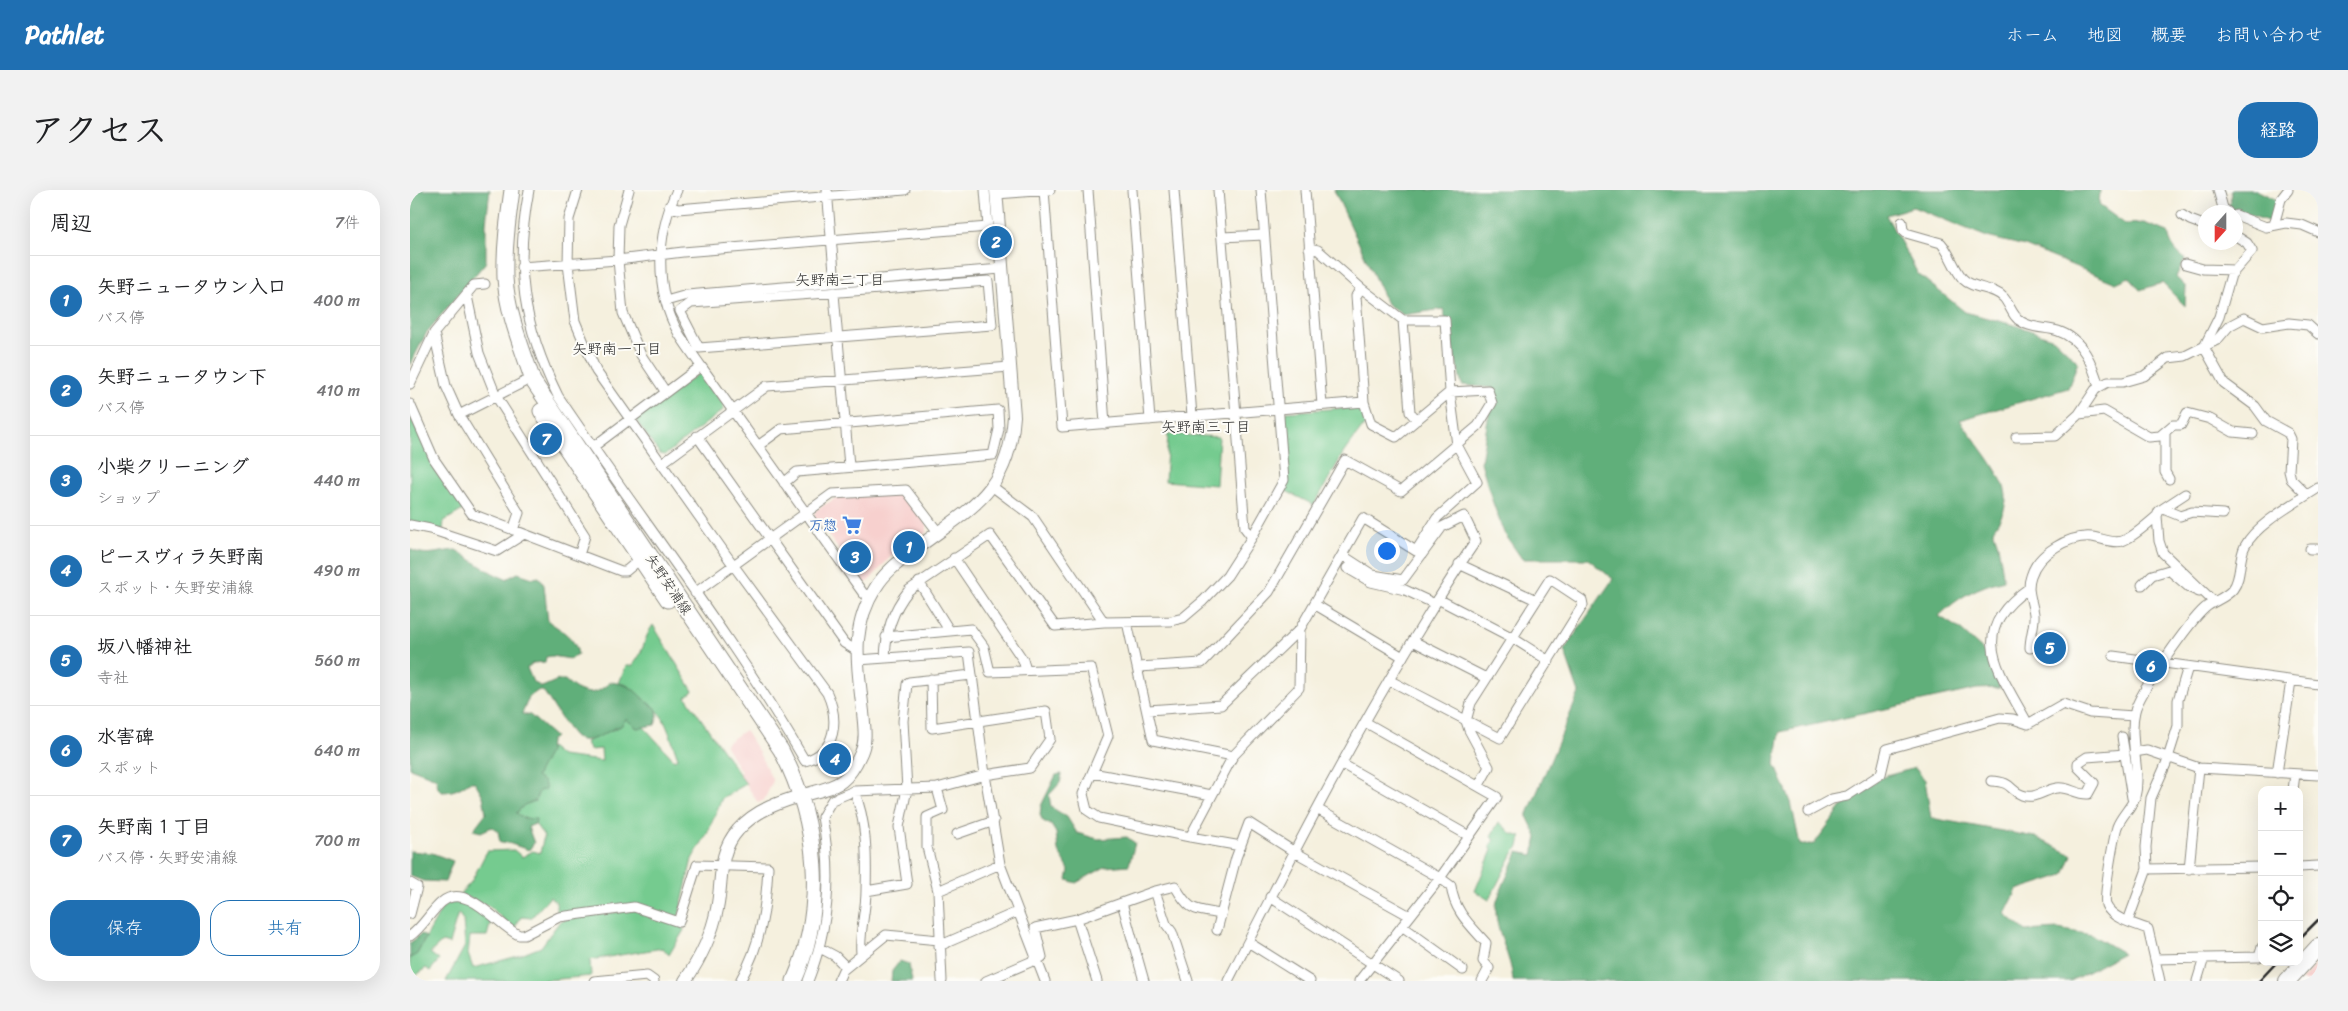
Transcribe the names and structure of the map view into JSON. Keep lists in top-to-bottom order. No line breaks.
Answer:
{"streets":{"main road":["矢野安浦線"]},"districts":["矢野南二丁目","矢野南一丁目","矢野南三丁目"],"places":{"supermarket":["万惣"]},"north":"bottom","page":{"header":"Pathlet","nav":["ホーム","地図","概要","お問い合わせ"],"title":"アクセス","buttons":["経路",["保存","共有"]],"heading":["周辺","7件"],"pins":["2","7","1","3","5","6","4"],"list":[{"mark":"1","name":"矢野ニュータウン入口","note":"バス停","value":"400 m"},{"mark":"2","name":"矢野ニュータウン下","note":"バス停","value":"410 m"},{"mark":"3","name":"小柴クリーニング","note":"ショップ","value":"440 m"},{"mark":"4","name":"ピースヴィラ矢野南","note":"スポット · 矢野安浦線","value":"490 m"},{"mark":"5","name":"坂八幡神社","note":"寺社","value":"560 m"},{"mark":"6","name":"水害碑","note":"スポット","value":"640 m"},{"mark":"7","name":"矢野南１丁目","note":"バス停 · 矢野安浦線","value":"700 m"}],"map_buttons":["+","−"]}}
